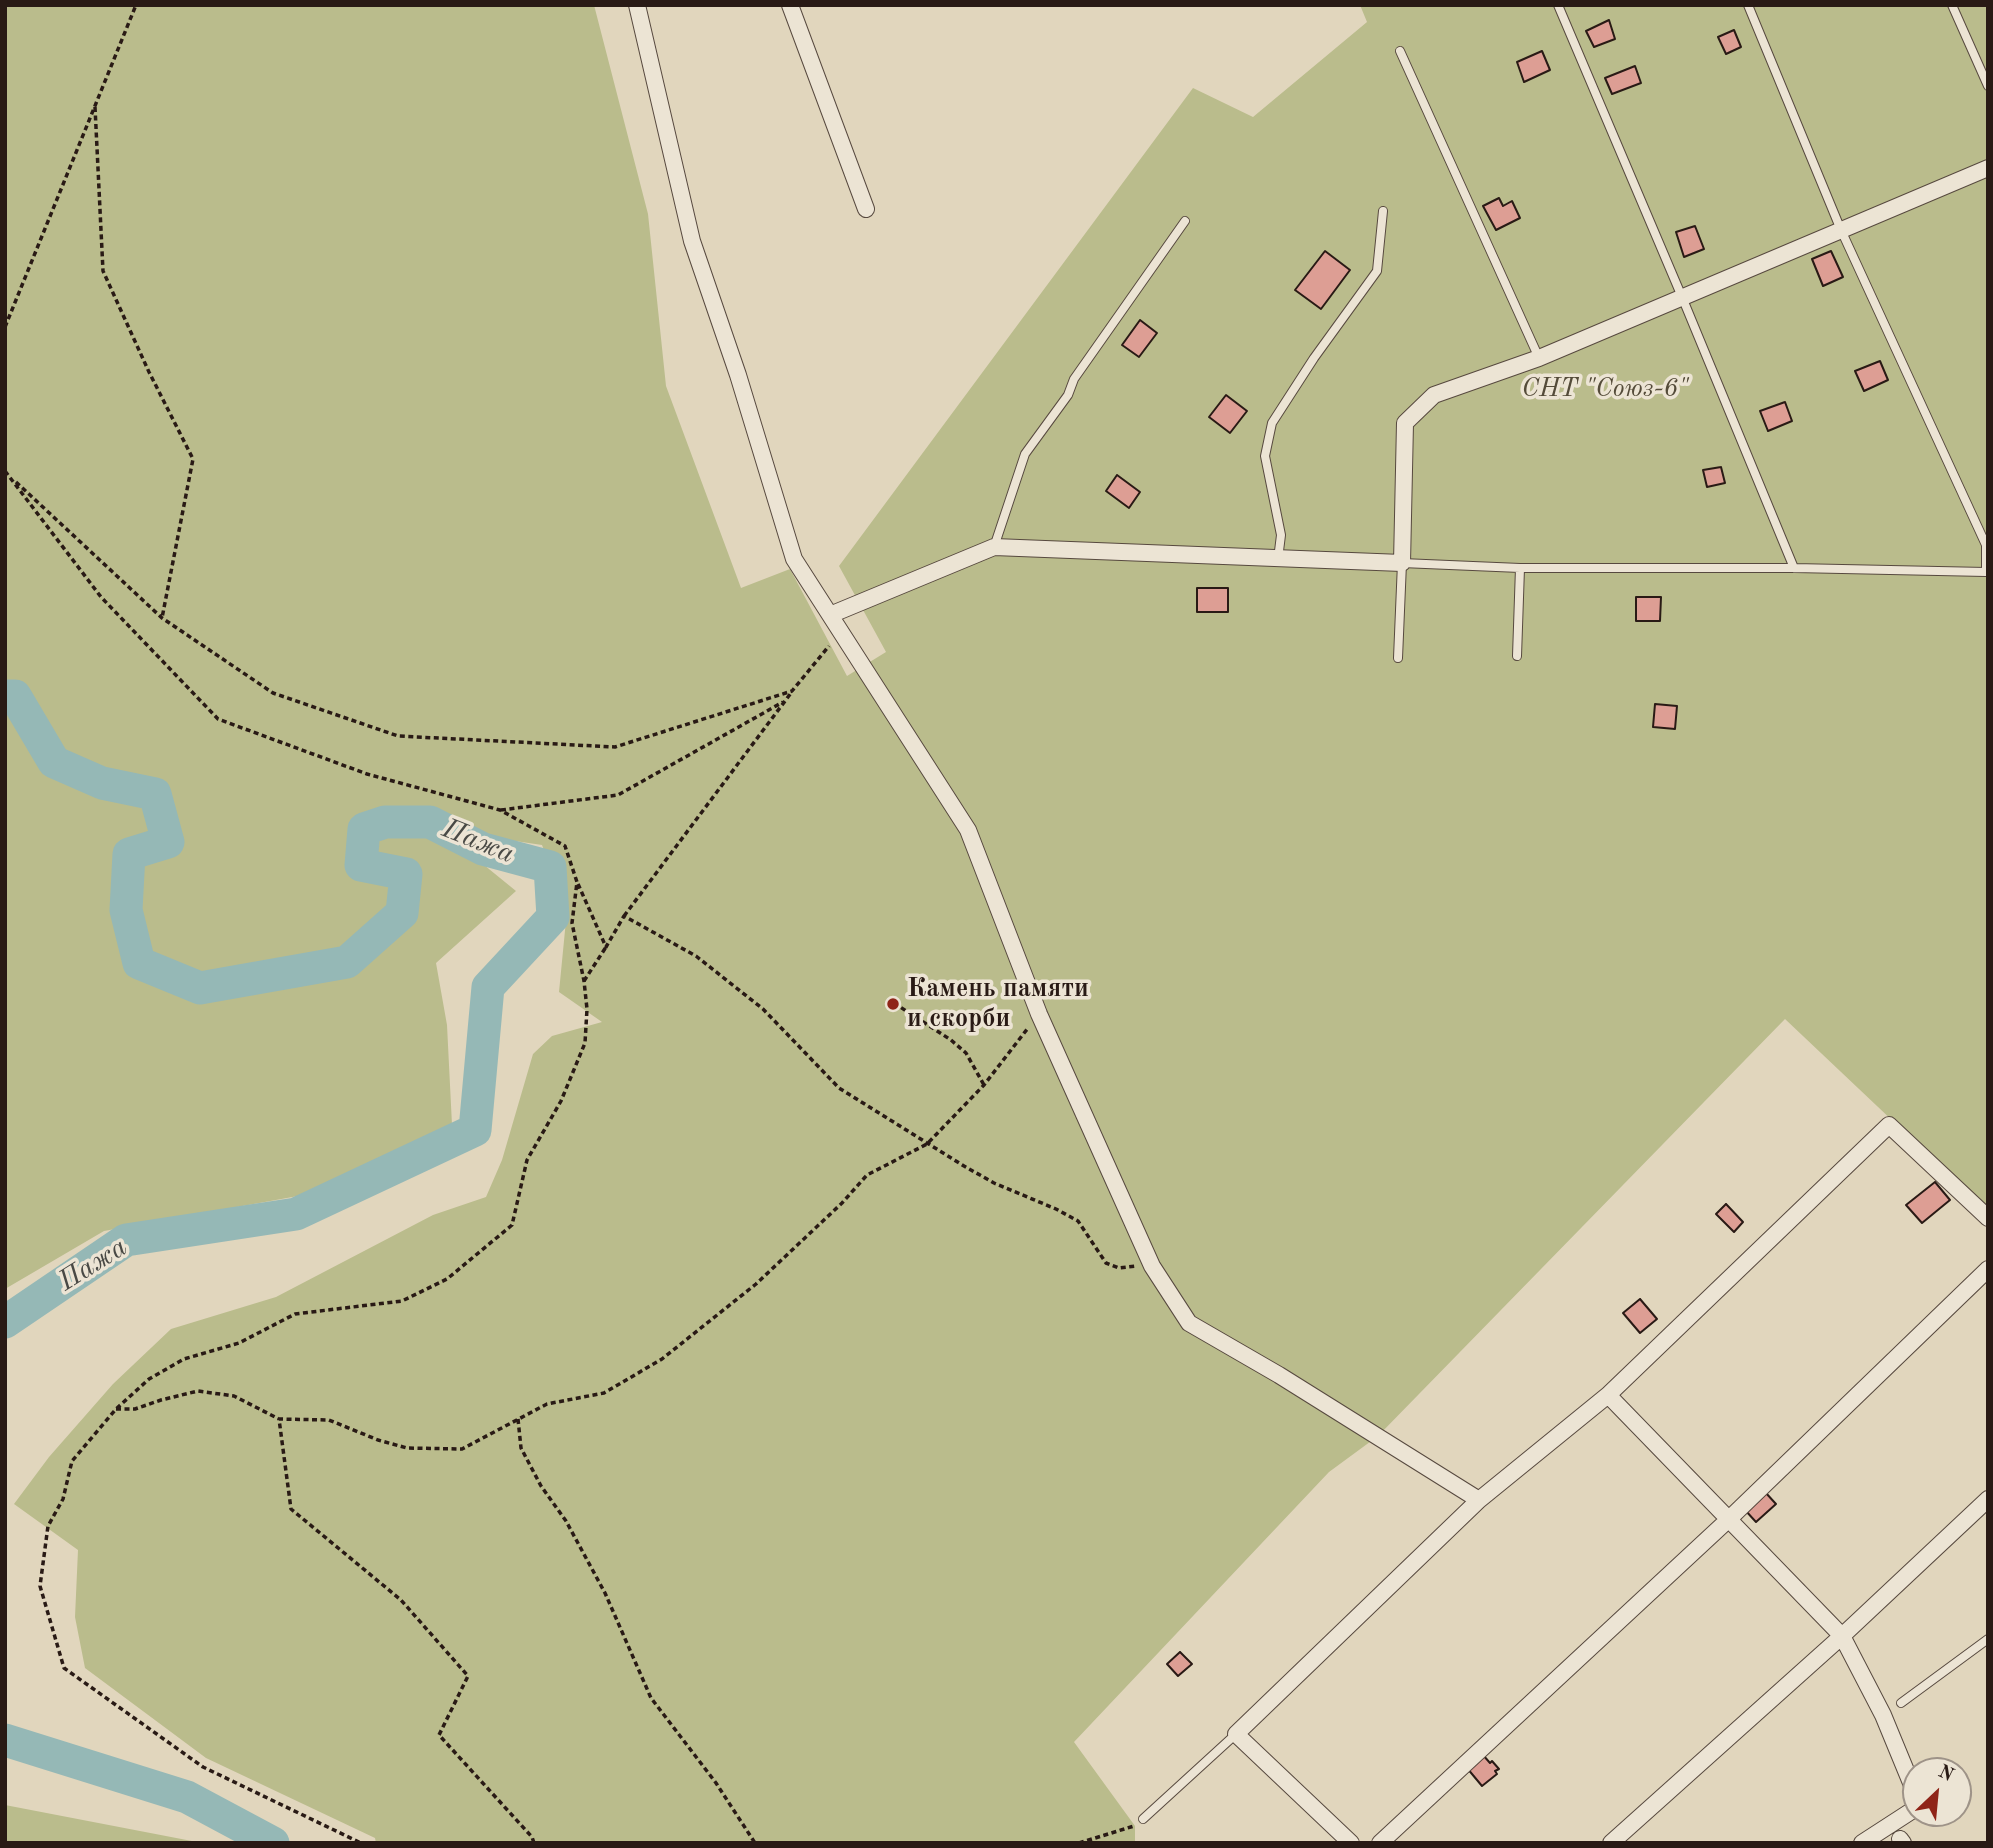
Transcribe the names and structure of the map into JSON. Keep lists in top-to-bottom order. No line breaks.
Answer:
{"water":["Пажа"],"parks":["СНТ \"Союз-6\""],"places":["Камень памяти и скорби"],"north":"top right"}
